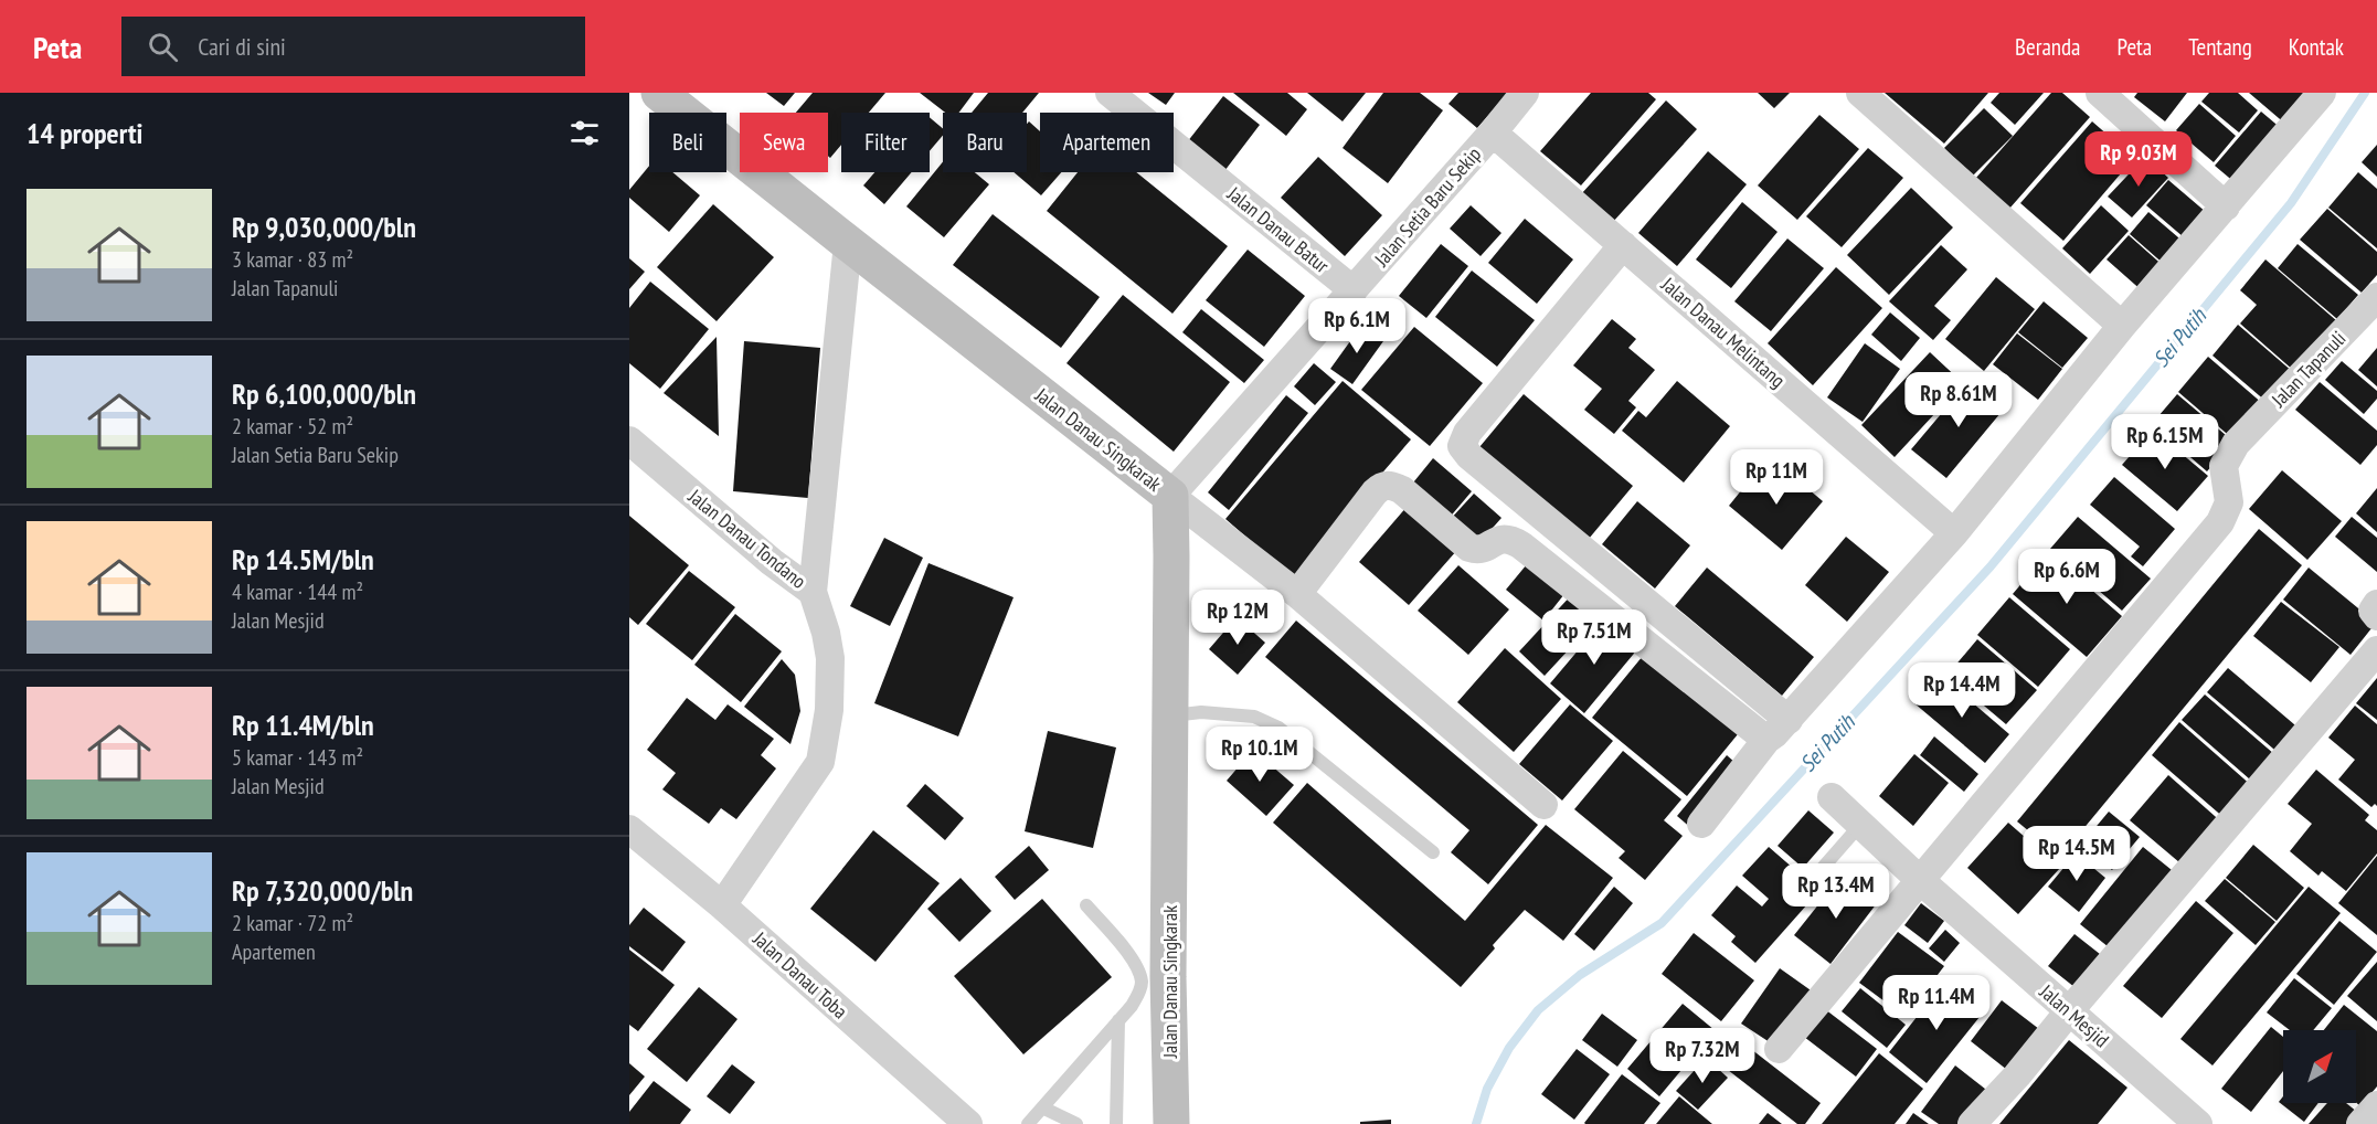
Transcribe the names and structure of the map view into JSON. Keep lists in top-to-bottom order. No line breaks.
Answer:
{"streets":{"street":["Jalan Setia Baru Sekip","Jalan Danau Batur","Jalan Danau Melintang","Jalan Tapanuli","Jalan Danau Singkarak","Jalan Danau Tondano","Jalan Danau Toba","Jalan Mesjid"]},"crossings":[["Jalan Setia Baru Sekip","Jalan Danau Batur"],["Jalan Setia Baru Sekip","Jalan Danau Melintang"],["Jalan Setia Baru Sekip","Jalan Danau Singkarak"],["Jalan Tapanuli","Jalan Mesjid"],["Jalan Danau Tondano","Jalan Danau Toba"]],"water":["Sei Putih"],"north":"top right","page":{"header":"Peta","search":"Cari di sini","nav":["Beranda","Peta","Tentang","Kontak"],"heading":"14 properti","chip":["Beli","Sewa","Filter","Baru","Apartemen"],"price":["Rp 9.03M","Rp 6.1M","Rp 8.61M","Rp 6.15M","Rp 11M","Rp 6.6M","Rp 12M","Rp 7.51M","Rp 14.4M","Rp 10.1M","Rp 14.5M","Rp 13.4M","Rp 11.4M","Rp 7.32M"],"list":[{"name":"Rp 9,030,000/bln","note":"3 kamar · 83 m² · Jalan Tapanuli"},{"name":"Rp 6,100,000/bln","note":"2 kamar · 52 m² · Jalan Setia Baru Sekip"},{"name":"Rp 14.5M/bln","note":"4 kamar · 144 m² · Jalan Mesjid"},{"name":"Rp 11.4M/bln","note":"5 kamar · 143 m² · Jalan Mesjid"},{"name":"Rp 7,320,000/bln","note":"2 kamar · 72 m² · Apartemen"}]}}
